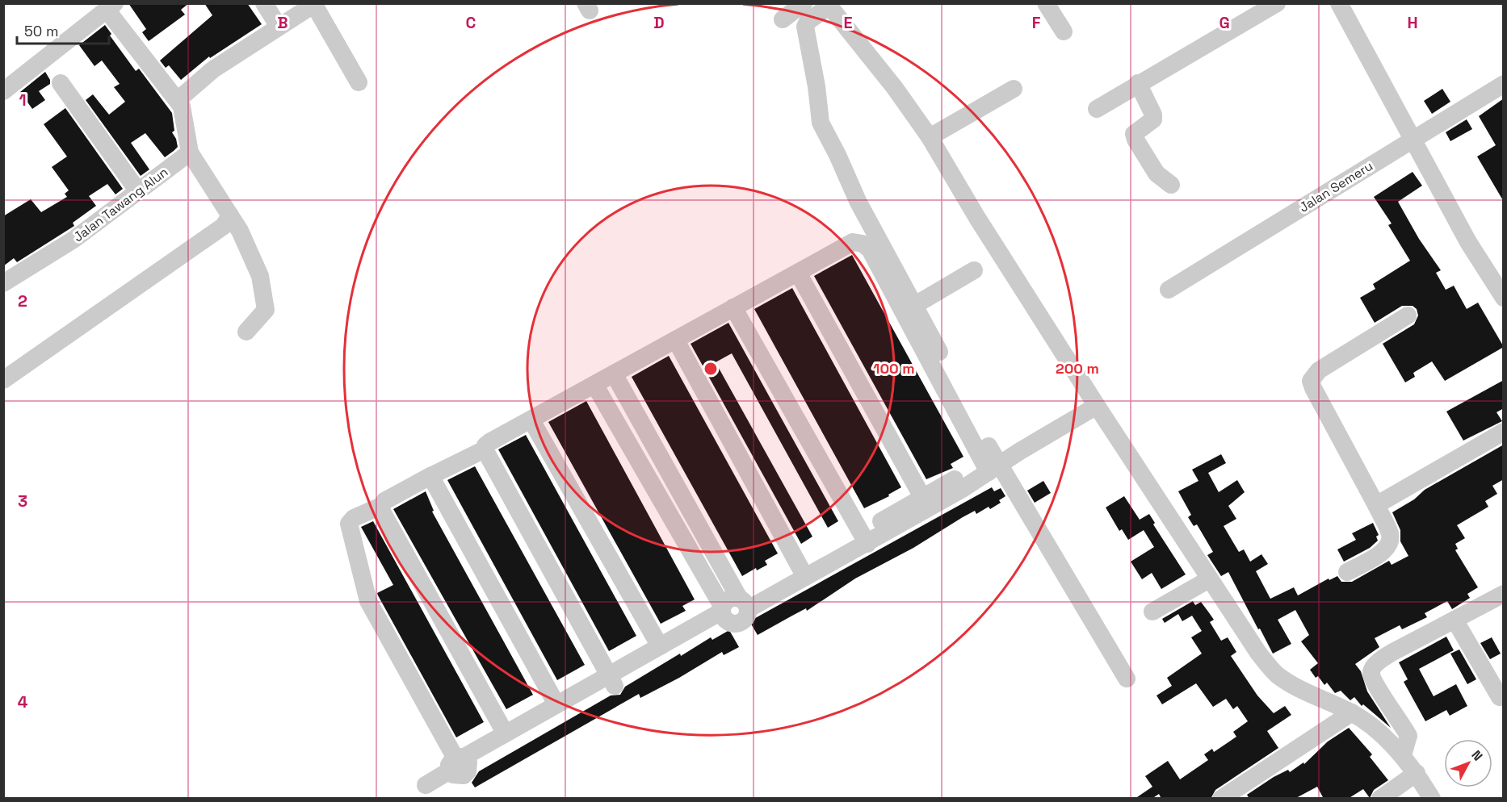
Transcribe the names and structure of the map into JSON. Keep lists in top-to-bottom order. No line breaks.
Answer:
{"streets":{"street":["Jalan Semeru","Jalan Tawang Alun"]},"scale_bar":"50 m","north":"top right","grid":{"columns":["B","C","D","E","F","G","H"],"rows":["1","2","3","4"]},"rings":["100 m","200 m"]}
